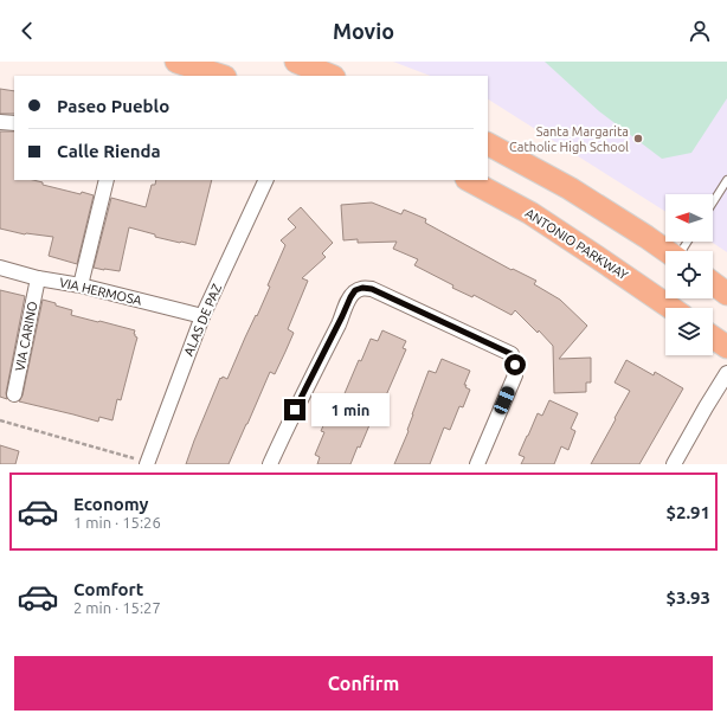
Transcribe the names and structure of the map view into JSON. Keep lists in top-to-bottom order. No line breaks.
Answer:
{"streets":{"main road":["ANTONIO PARKWAY"],"street":["VIA HERMOSA","ALAS DE PAZ","VIA CARINO"]},"crossings":[["VIA HERMOSA","ALAS DE PAZ"],["VIA HERMOSA","VIA CARINO"]],"places":["Santa Margarita Catholic High School"],"north":"left","page":{"header":"Movio","banner":["Paseo Pueblo","Calle Rienda"],"bubble":"1 min","list":[{"name":"Economy","note":"1 min · 15:26","value":"$2.91"},{"name":"Comfort","note":"2 min · 15:27","value":"$3.93"}],"buttons":"Confirm"}}
